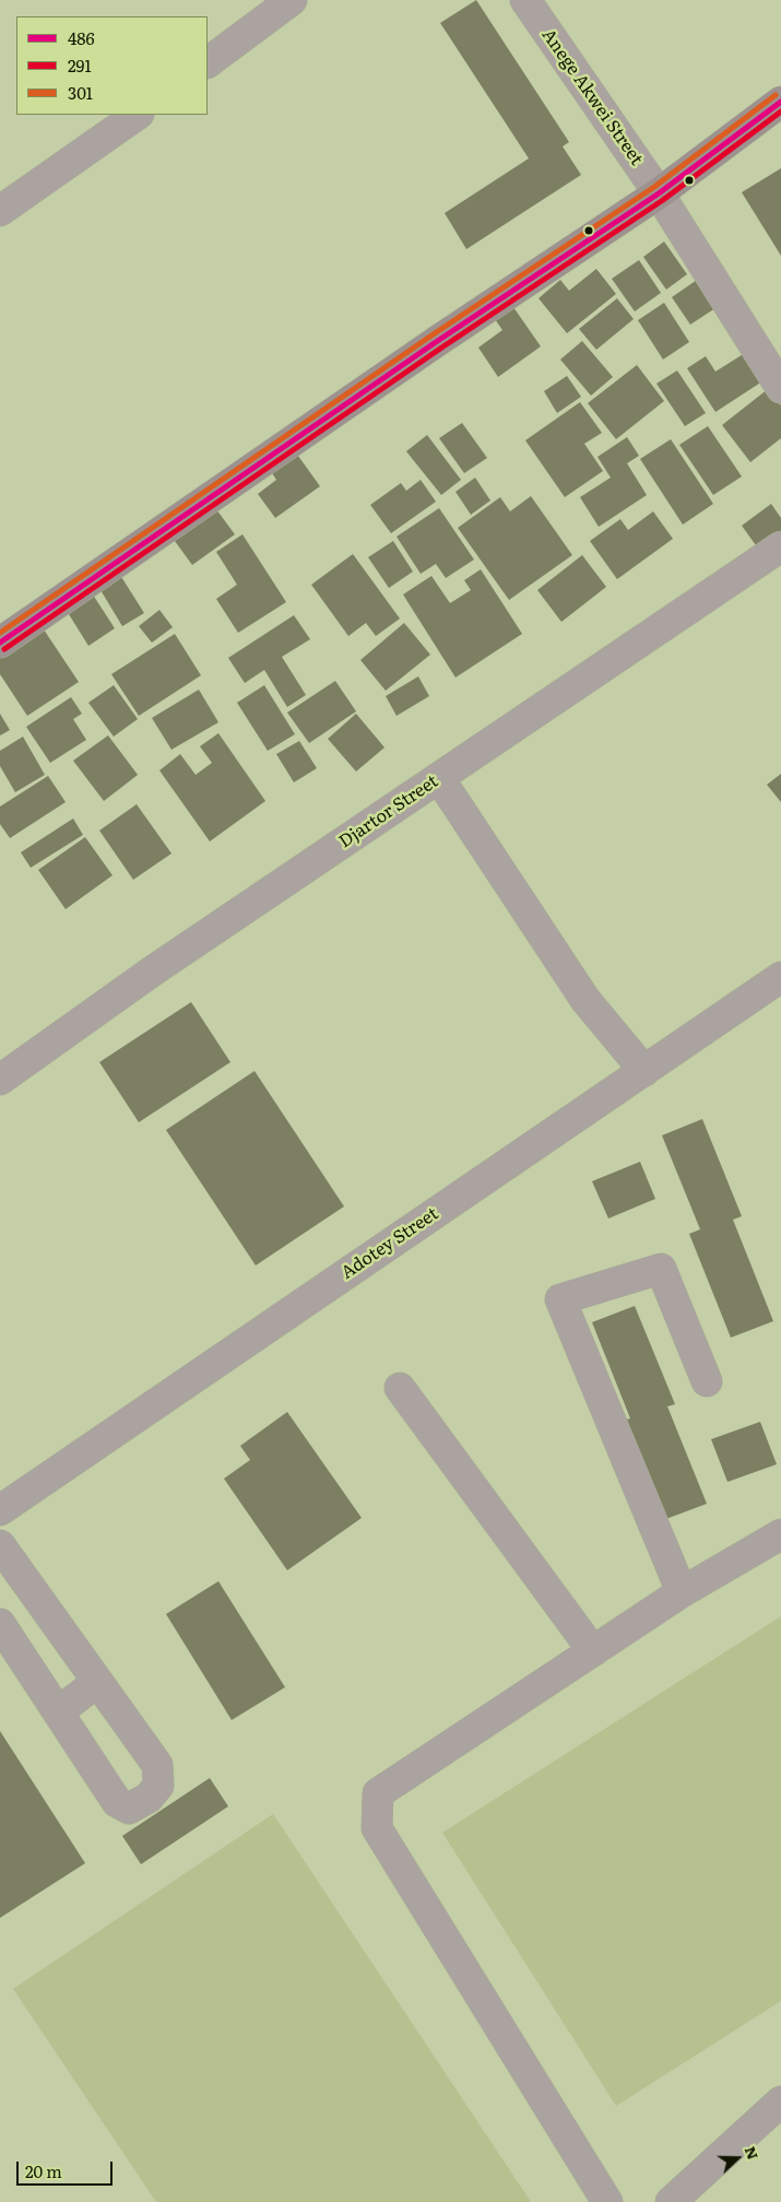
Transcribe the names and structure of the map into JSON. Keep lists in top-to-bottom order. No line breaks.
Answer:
{"streets":{"street":["Anege Akwei Street","Djartor Street","Adotey Street"]},"lines":["transit line 301","transit line 486","transit line 291"],"legend":["486","291","301"],"scale_bar":"20 m","north":"right"}
